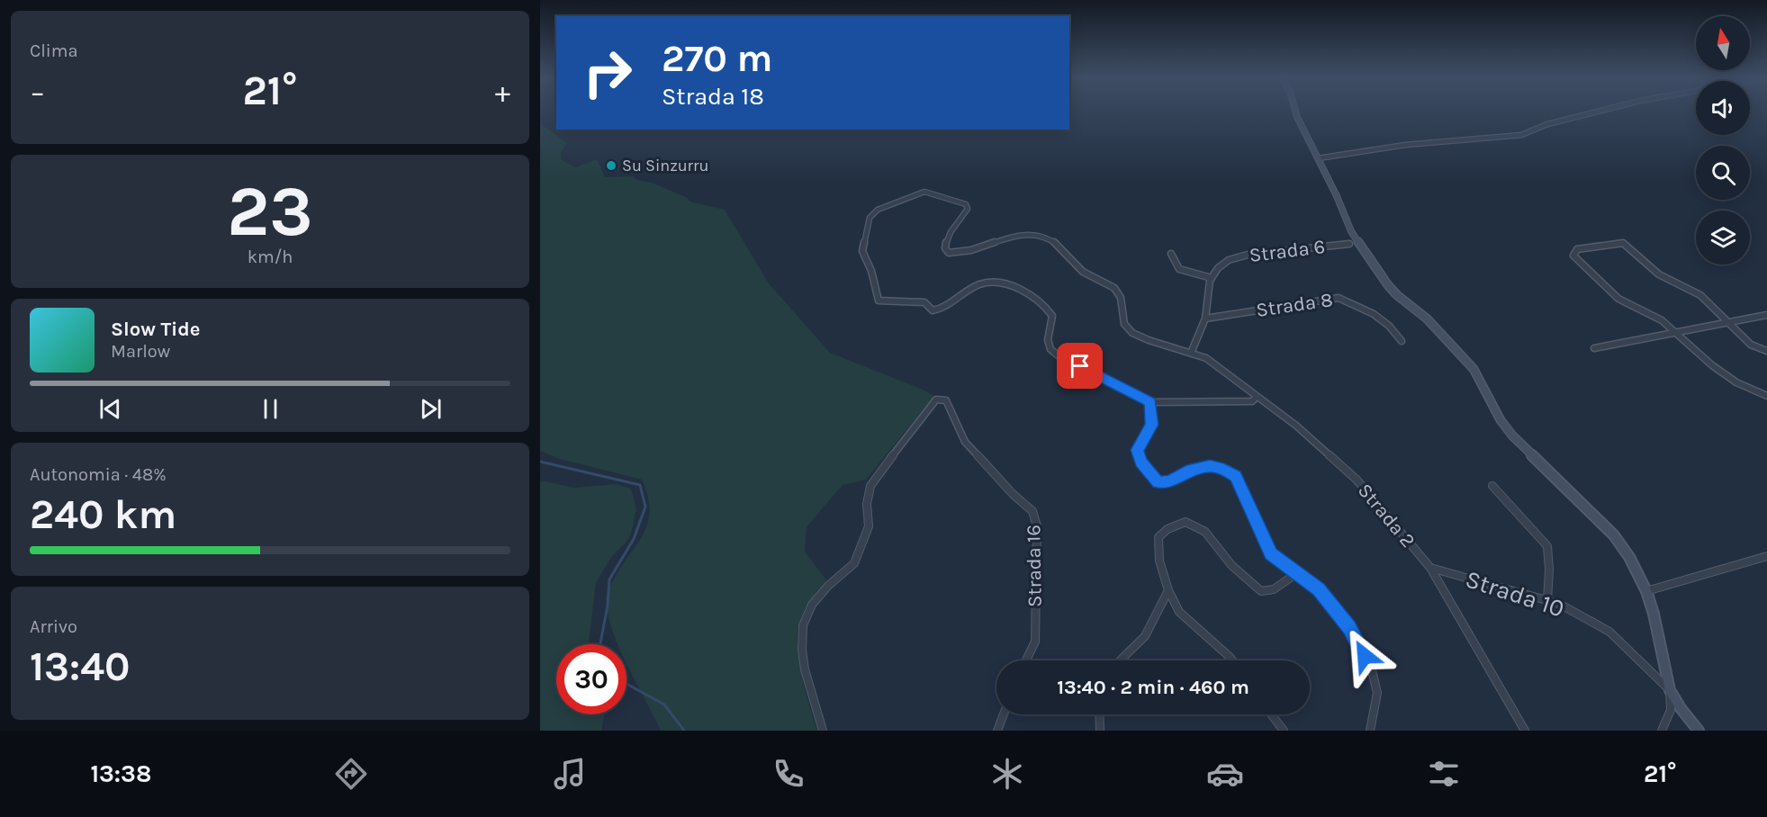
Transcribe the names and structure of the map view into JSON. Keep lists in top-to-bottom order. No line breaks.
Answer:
{"streets":{"street":["Strada 6","Strada 8","Strada 2","Strada 16","Strada 10"]},"crossings":[["Strada 2","Strada 10"]],"places":["Su Sinzurru"],"north":"top","page":{"tile":["Clima",["23","km/h"],["Autonomia · 48%","240 km"],["Arrivo","13:40"]],"turn":["270 m","Strada 18"],"heat":["−","21°","+"],"song":["Slow Tide","Marlow"],"limit":"30","trip":"13:40 · 2 min · 460 m","tabs":["13:38","21°"]}}
